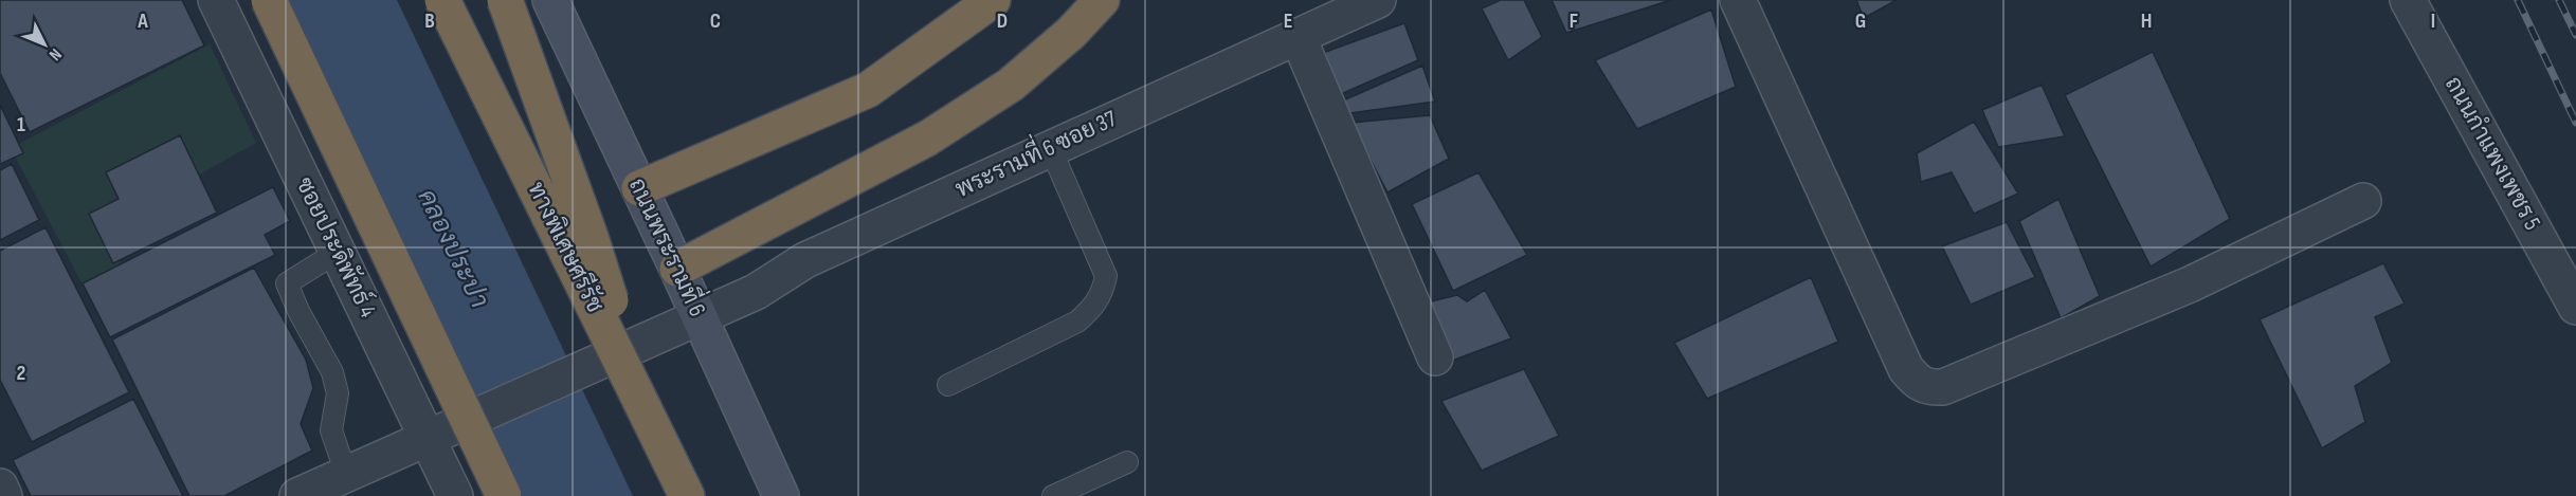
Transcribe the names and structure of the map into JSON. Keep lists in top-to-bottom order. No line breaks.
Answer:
{"streets":{"highway":["ทางพิเศษศรีรัช"],"main road":["ถนนพระรามที่ 6"],"street":["ถนนกำแพงเพชร 5","พระรามที่ 6 ซอย 37","ซอยประดิพัทธ์ 4"]},"crossings":[["พระรามที่ 6 ซอย 37","ซอยประดิพัทธ์ 4"],["พระรามที่ 6 ซอย 37","ถนนพระรามที่ 6"]],"water":["คลองประปา"],"north":"bottom right","grid":{"columns":["A","B","C","D","E","F","G","H","I"],"rows":["1","2"]}}
